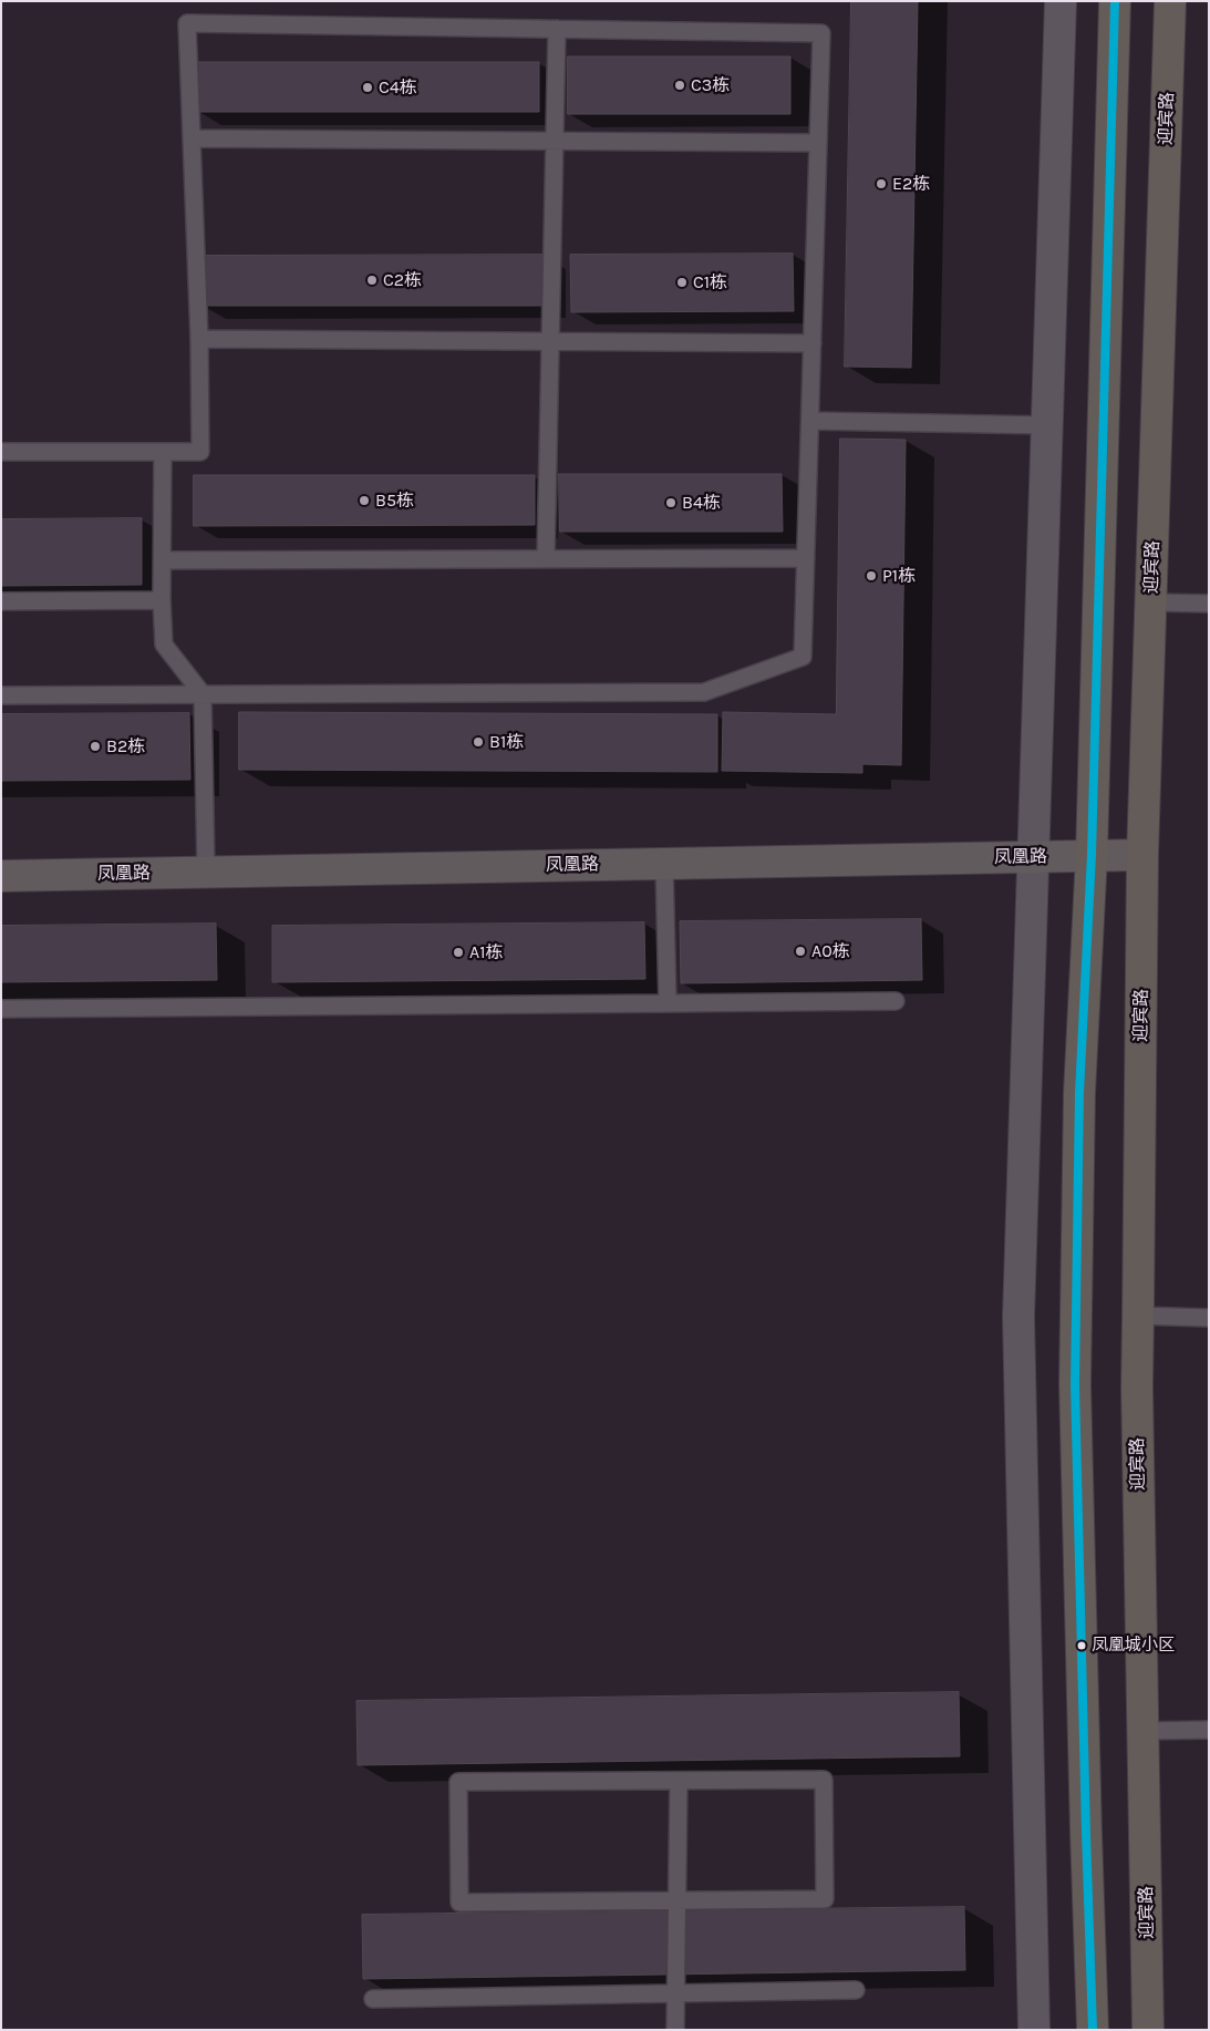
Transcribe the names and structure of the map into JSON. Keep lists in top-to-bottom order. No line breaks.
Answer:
{"streets":{"main road":["迎宾路"],"street":["凤凰路"]},"crossings":[["迎宾路","凤凰路"]],"places":["C3栋","C4栋","E2栋","C2栋","C1栋","B5栋","B4栋","P1栋","B1栋","B2栋","A0栋","A1栋","凤凰城小区"]}
